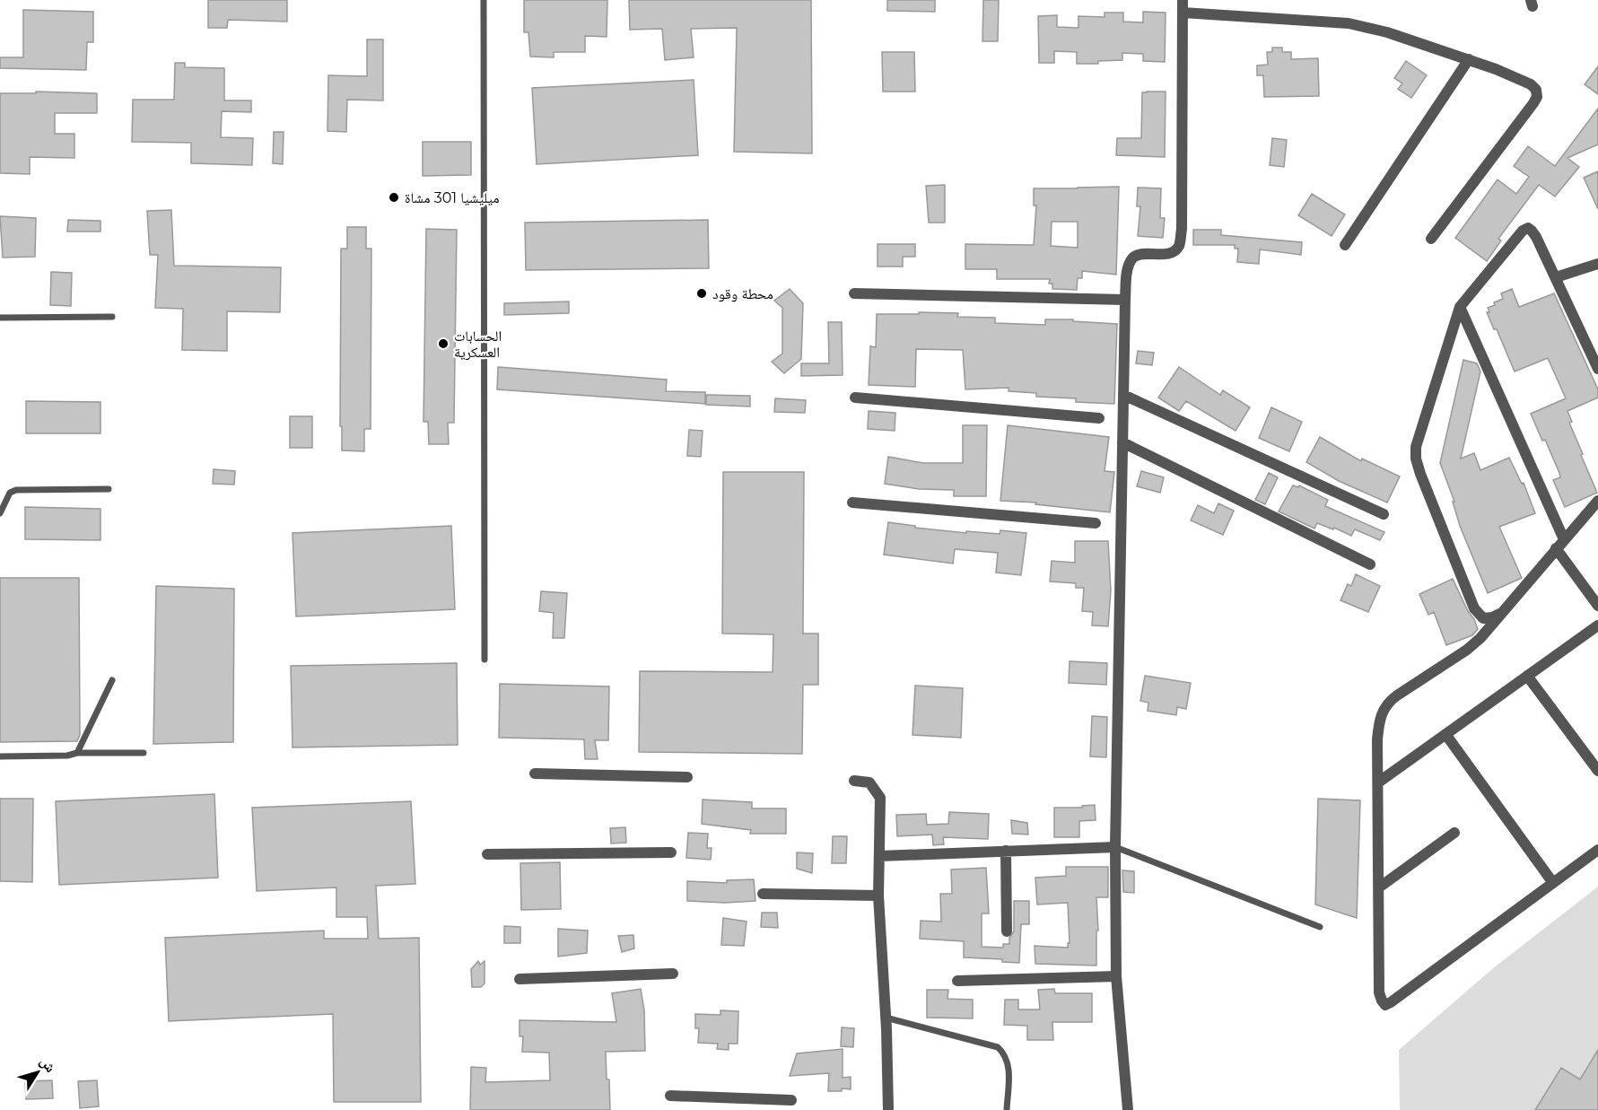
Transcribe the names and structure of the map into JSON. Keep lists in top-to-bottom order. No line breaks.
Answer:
{"places":["ميليشيا 301 مشاة","محطة وقود","الحسابات العسكرية"],"north":"top right"}
